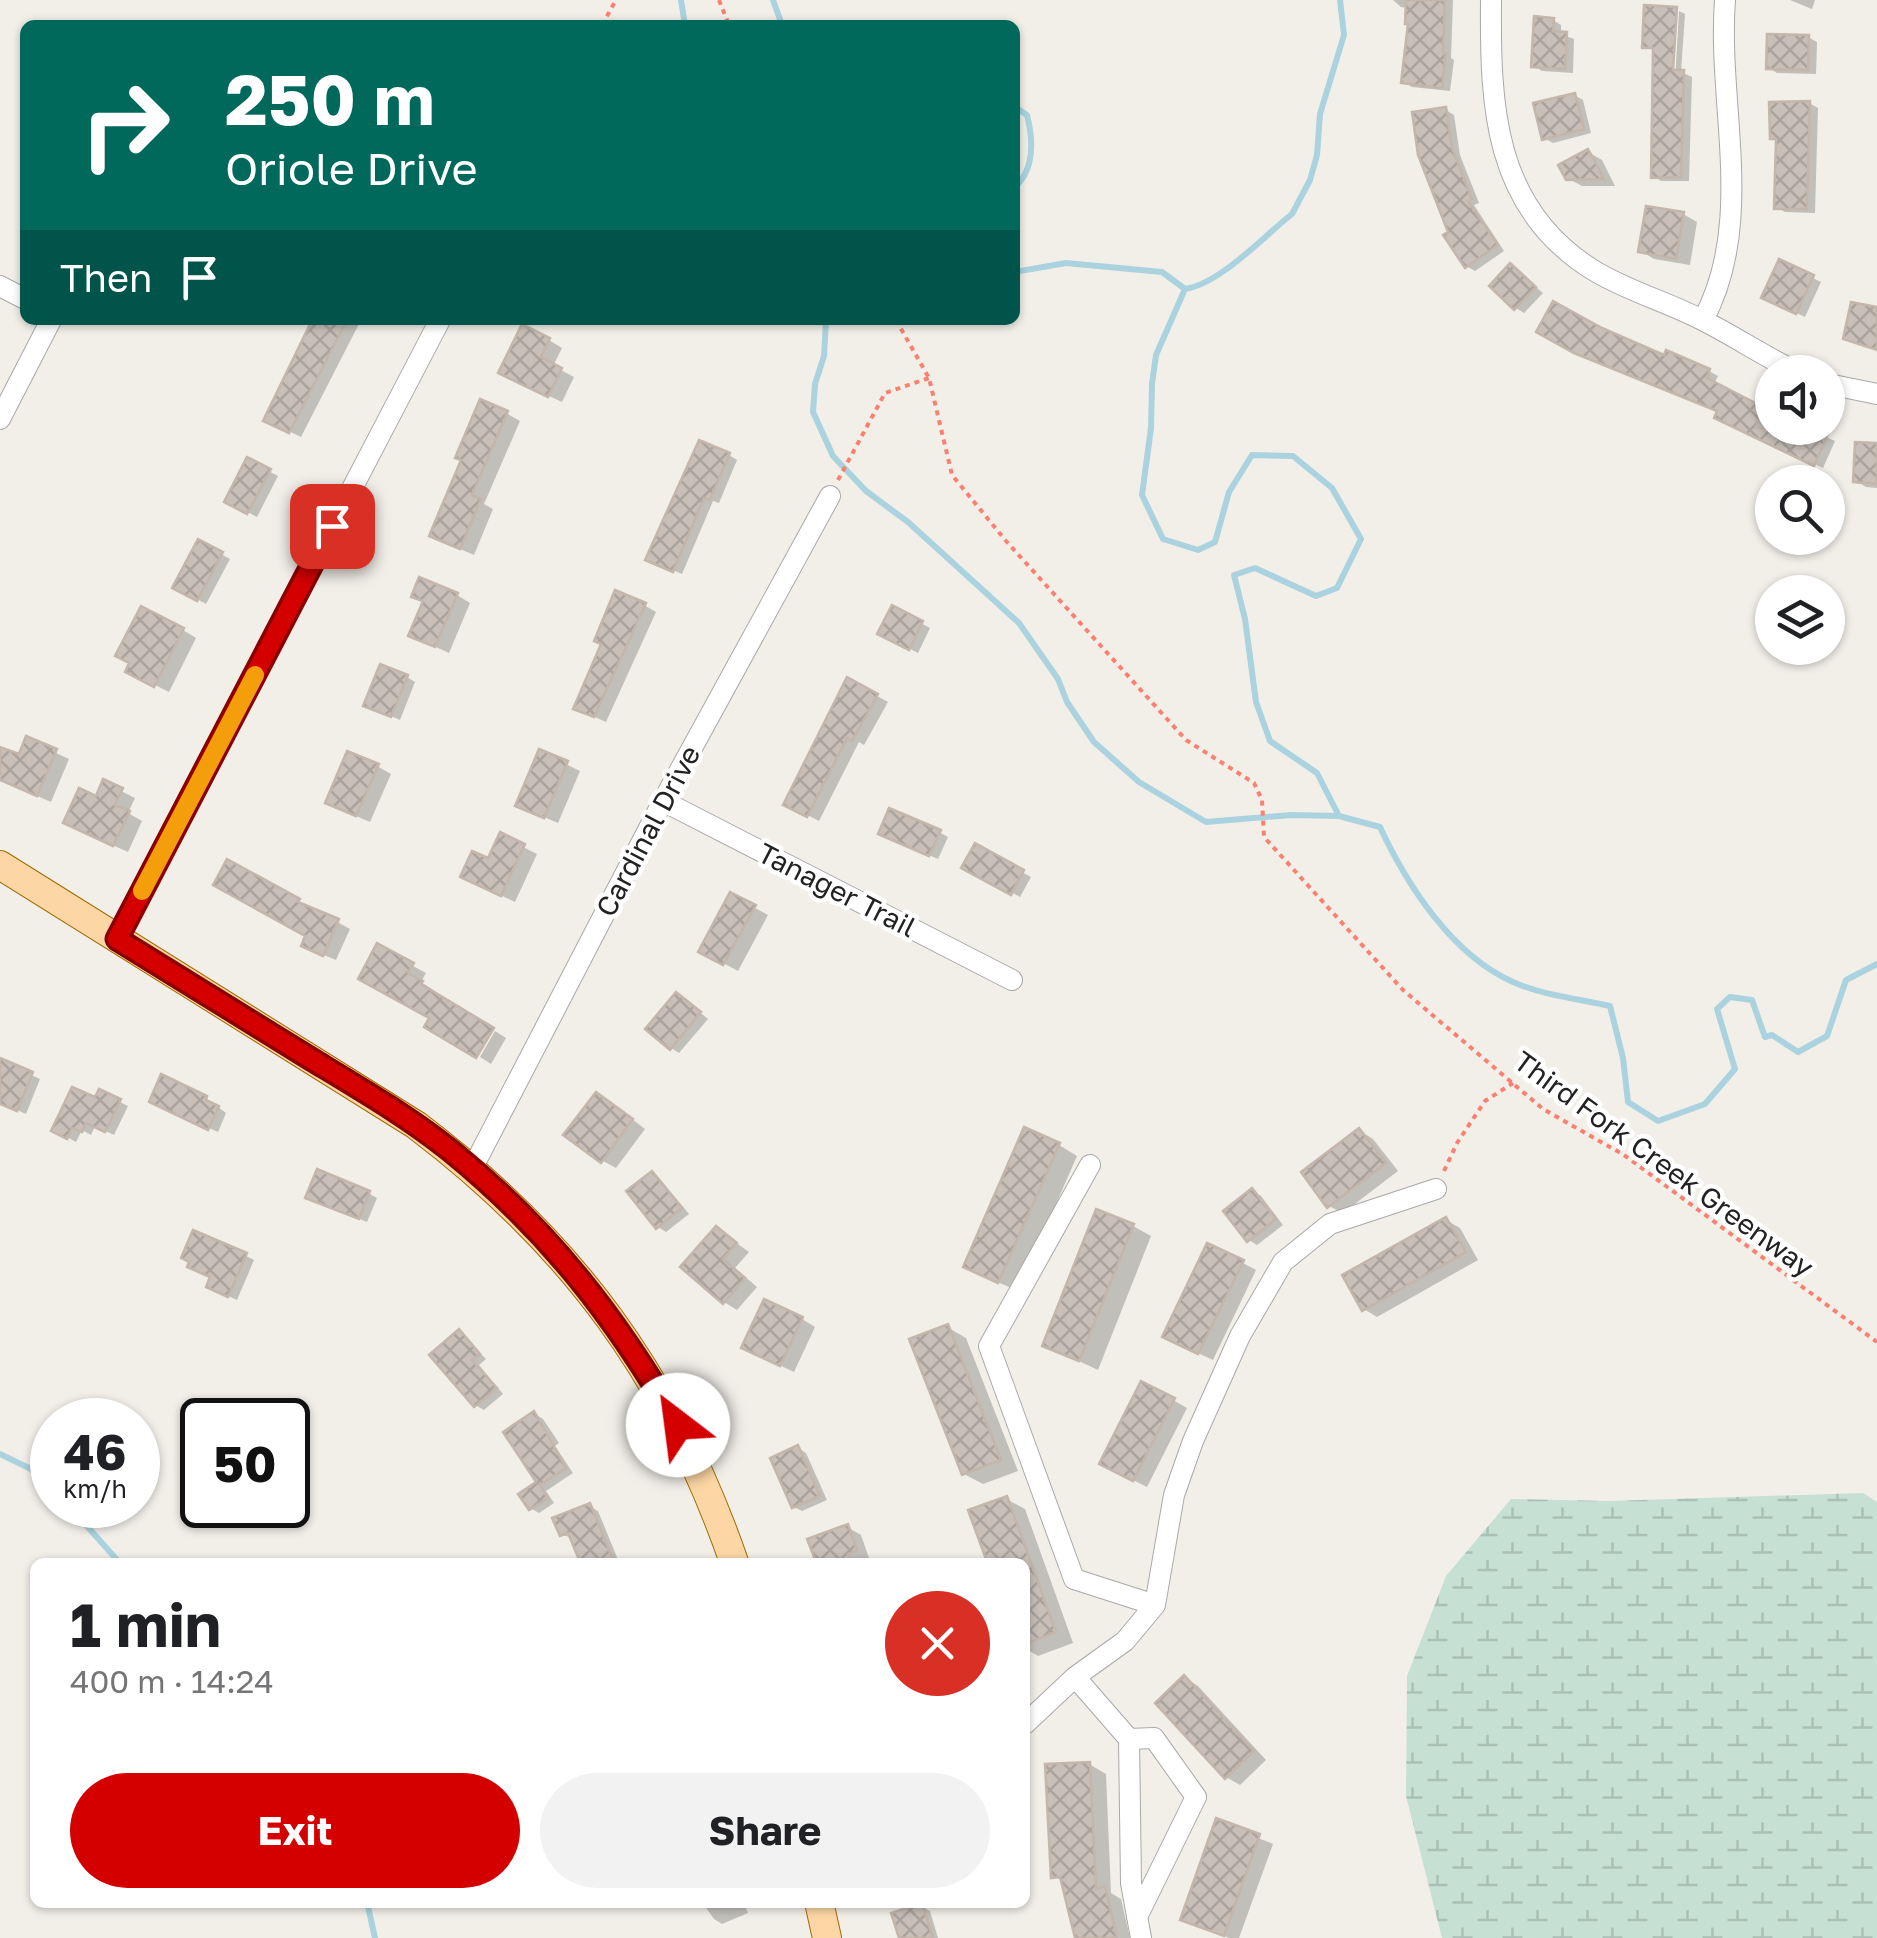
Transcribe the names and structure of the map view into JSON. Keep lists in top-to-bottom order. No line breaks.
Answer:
{"streets":{"street":["Cardinal Drive","Tanager Trail"],"path":["Third Fork Creek Greenway"]},"crossings":[["Cardinal Drive","Tanager Trail"]],"page":{"turn":["250 m","Oriole Drive"],"then":"Then","speed":"46 km/h","limit":"50","heading":["1 min","400 m · 14:24"],"buttons":["Exit","Share"]}}
